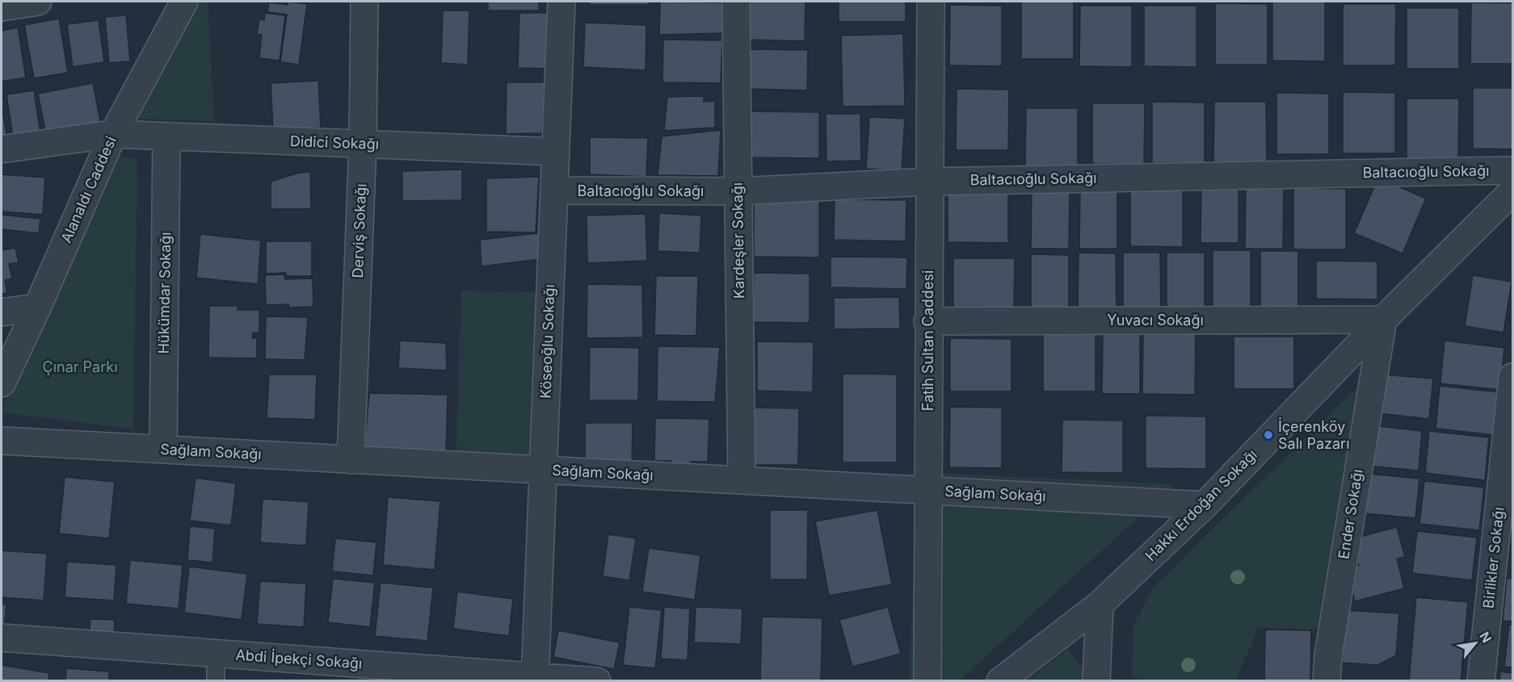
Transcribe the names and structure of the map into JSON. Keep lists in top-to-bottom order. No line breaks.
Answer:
{"streets":{"street":["Didici Sokağı","Baltacıoğlu Sokağı","Alanaldı Caddesi","Derviş Sokağı","Kardeşler Sokağı","Hükümdar Sokağı","Yuvacı Sokağı","Fatih Sultan Caddesi","Köseoğlu Sokağı","Sağlam Sokağı","Hakkı Erdoğan Sokağı","Ender Sokağı","Birlikler Sokağı","Abdi İpekçi Sokağı"]},"crossings":[["Didici Sokağı","Alanaldı Caddesi"],["Didici Sokağı","Derviş Sokağı"],["Didici Sokağı","Hükümdar Sokağı"],["Didici Sokağı","Köseoğlu Sokağı"],["Baltacıoğlu Sokağı","Kardeşler Sokağı"],["Baltacıoğlu Sokağı","Fatih Sultan Caddesi"],["Baltacıoğlu Sokağı","Köseoğlu Sokağı"],["Derviş Sokağı","Sağlam Sokağı"],["Kardeşler Sokağı","Sağlam Sokağı"],["Hükümdar Sokağı","Sağlam Sokağı"],["Yuvacı Sokağı","Fatih Sultan Caddesi"],["Yuvacı Sokağı","Hakkı Erdoğan Sokağı"],["Yuvacı Sokağı","Ender Sokağı"],["Fatih Sultan Caddesi","Sağlam Sokağı"],["Köseoğlu Sokağı","Sağlam Sokağı"],["Köseoğlu Sokağı","Abdi İpekçi Sokağı"],["Sağlam Sokağı","Hakkı Erdoğan Sokağı"],["Hakkı Erdoğan Sokağı","Ender Sokağı"]],"parks":["Çınar Parkı"],"places":["İçerenköy Salı Pazarı"],"north":"top right"}
